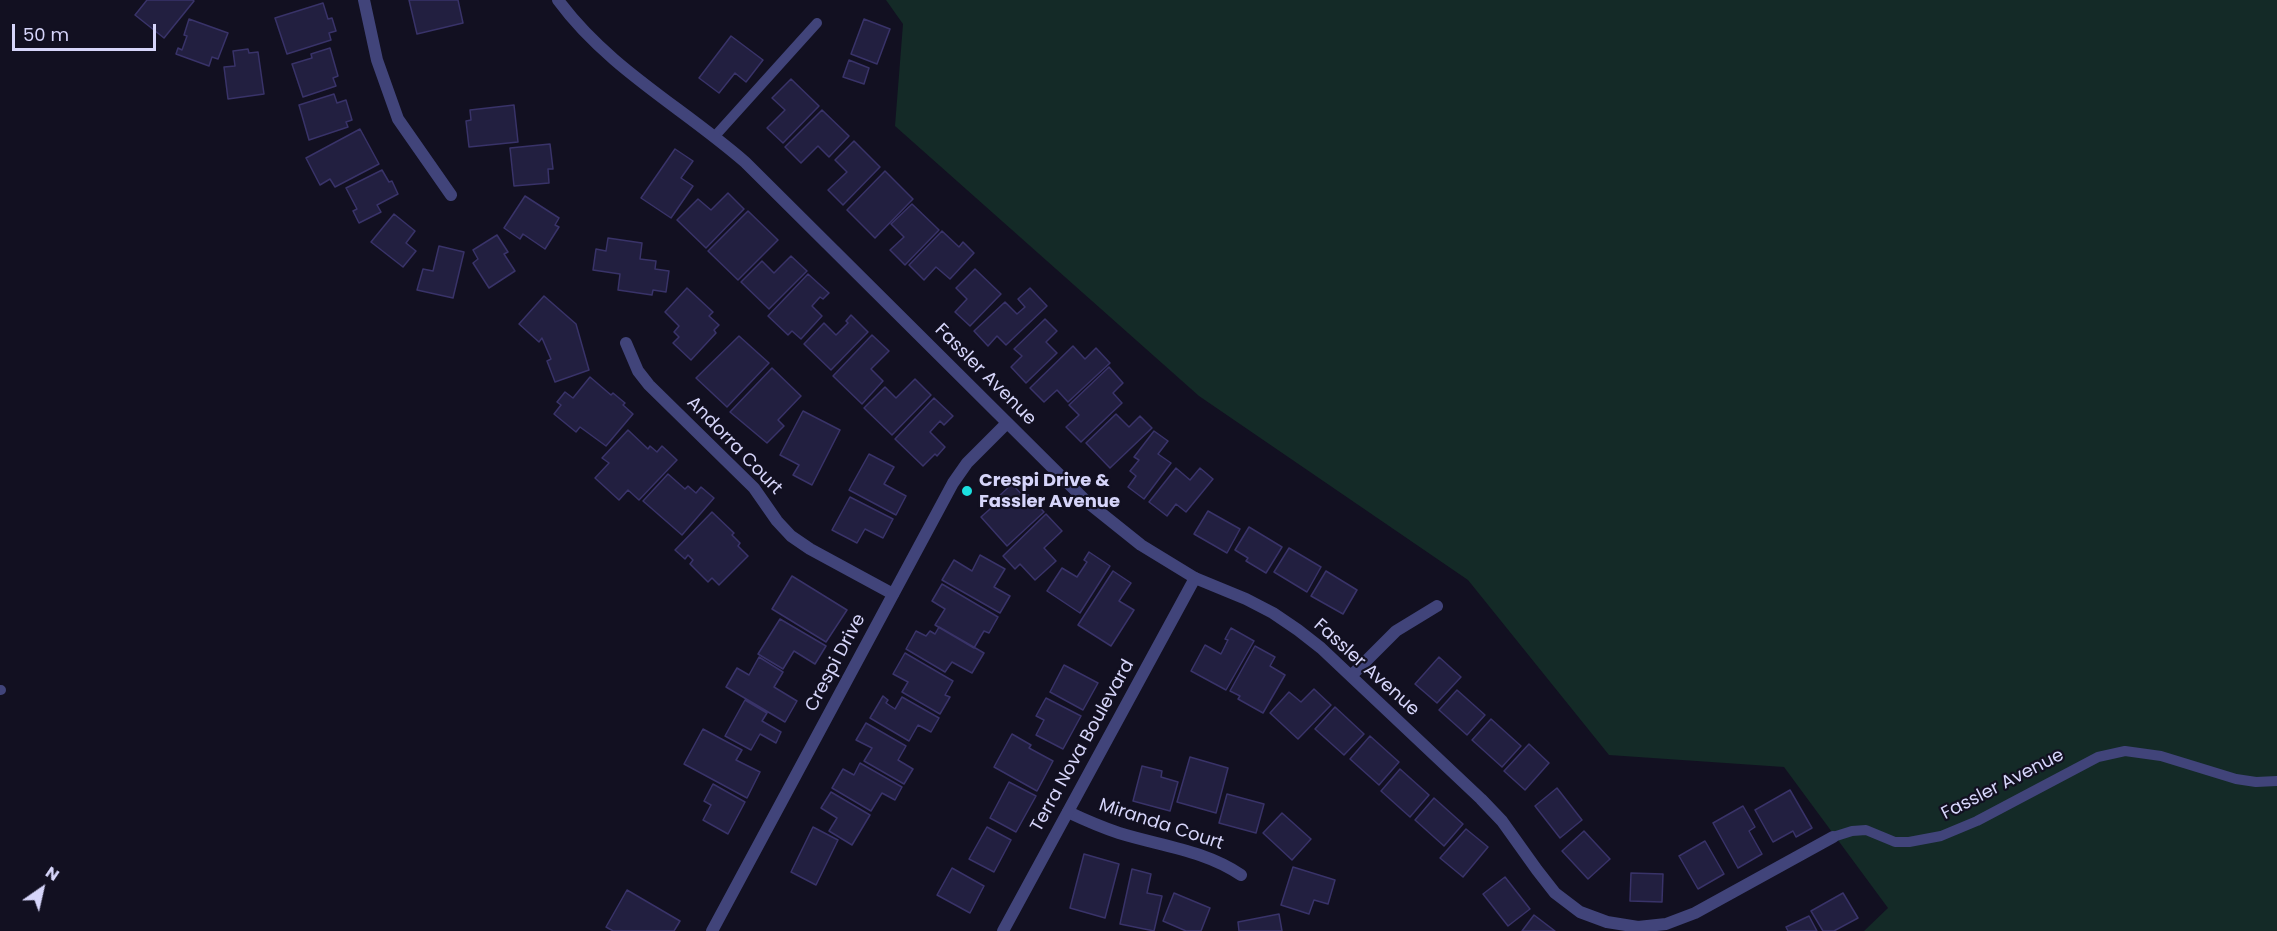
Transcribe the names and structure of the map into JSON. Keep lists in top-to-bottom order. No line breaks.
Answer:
{"streets":{"street":["Fassler Avenue","Andorra Court","Crespi Drive","Terra Nova Boulevard","Miranda Court"]},"crossings":[["Fassler Avenue","Crespi Drive"],["Fassler Avenue","Terra Nova Boulevard"],["Andorra Court","Crespi Drive"],["Terra Nova Boulevard","Miranda Court"]],"places":["Crespi Drive & Fassler Avenue"],"scale_bar":"50 m","north":"top right"}
